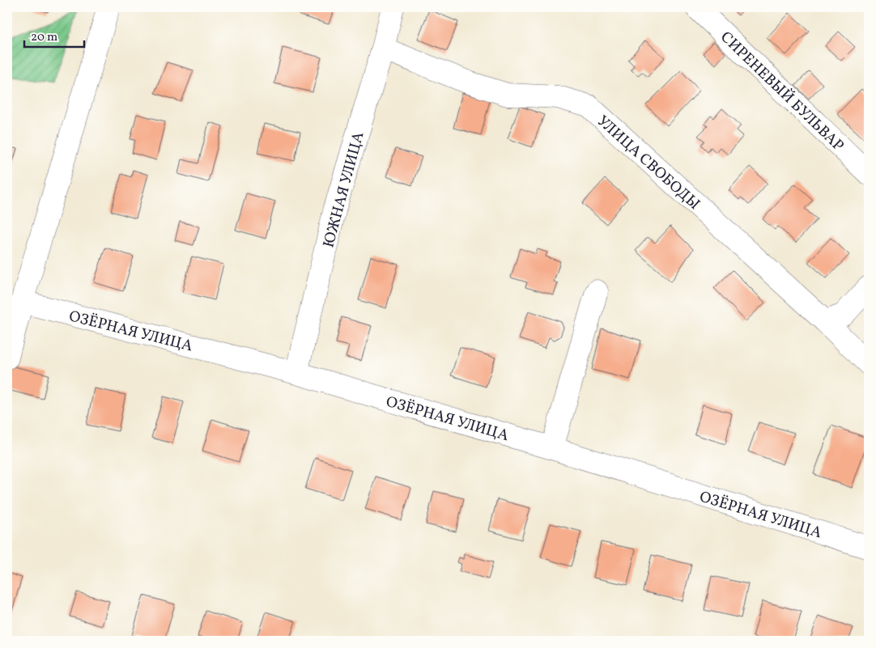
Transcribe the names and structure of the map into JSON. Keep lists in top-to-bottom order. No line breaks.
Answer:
{"streets":{"street":["СИРЕНЕВЫЙ БУЛЬВАР","УЛИЦА СВОБОДЫ","ЮЖНАЯ УЛИЦА","ОЗЁРНАЯ УЛИЦА"]},"crossings":[["УЛИЦА СВОБОДЫ","ЮЖНАЯ УЛИЦА"],["ЮЖНАЯ УЛИЦА","ОЗЁРНАЯ УЛИЦА"]],"scale_bar":"20 m"}
